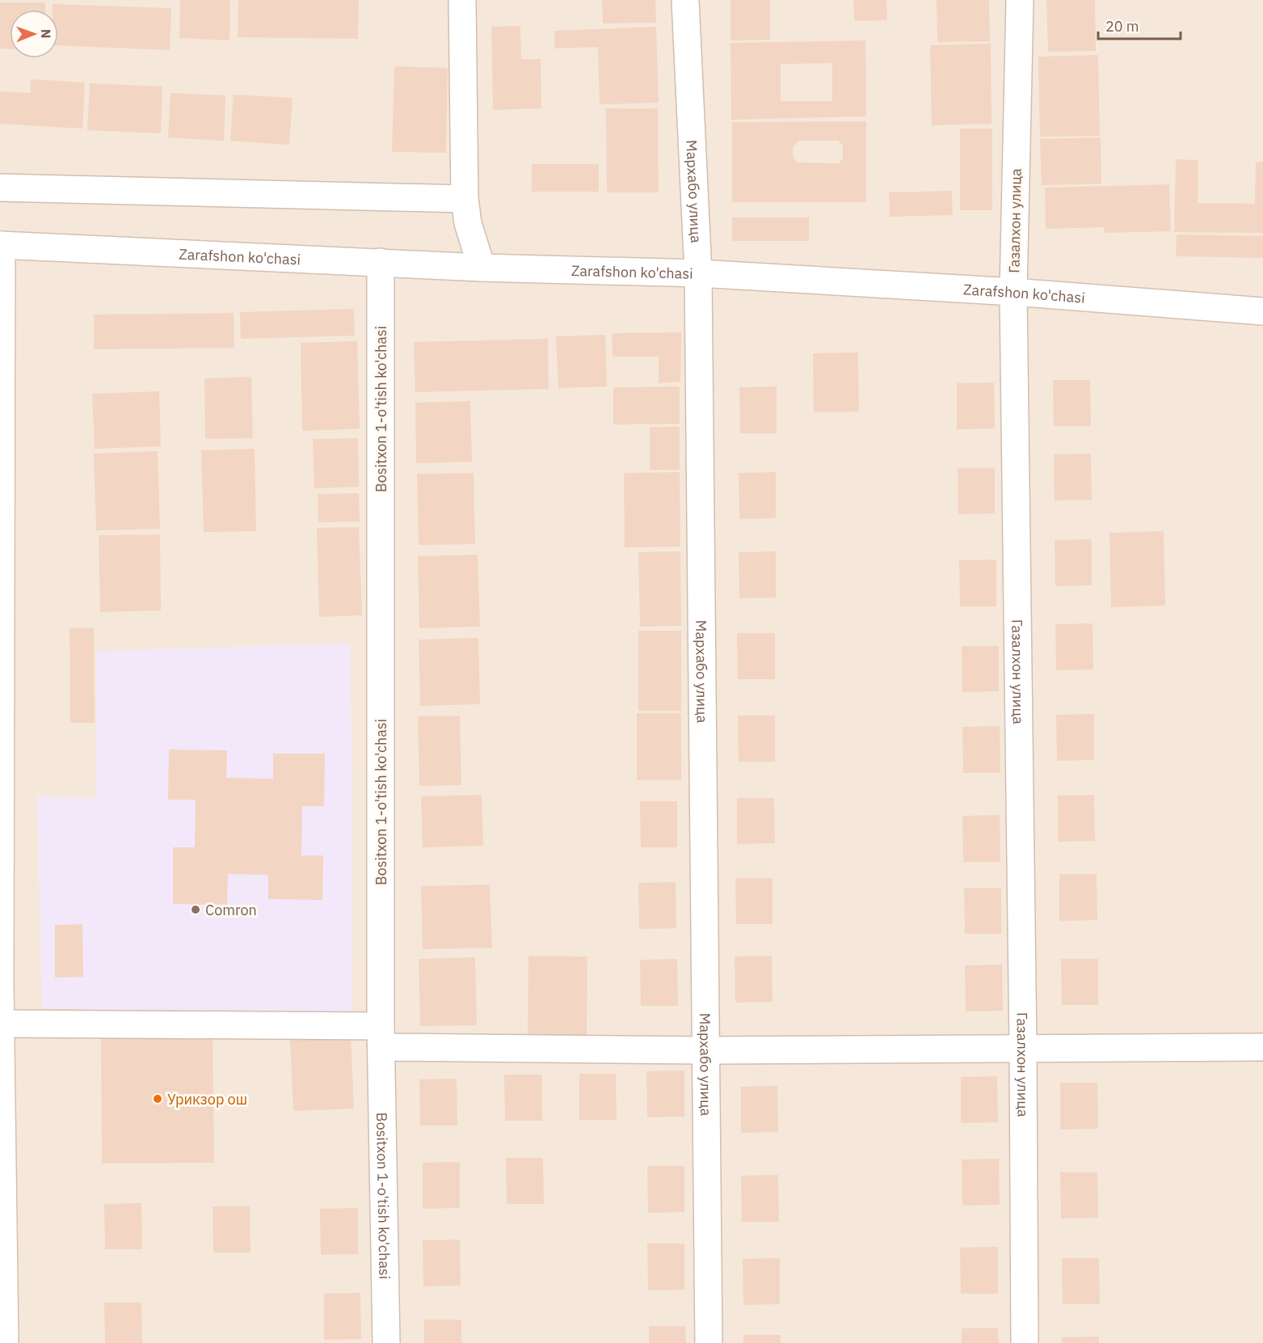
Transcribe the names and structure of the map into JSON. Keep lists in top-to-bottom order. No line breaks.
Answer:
{"streets":{"street":["Мархабо улица","Газалхон улица","Zarafshon ko'chasi","Bositxon 1-o'tish ko'chasi"]},"crossings":[["Мархабо улица","Zarafshon ko'chasi"],["Газалхон улица","Zarafshon ko'chasi"],["Zarafshon ko'chasi","Bositxon 1-o'tish ko'chasi"]],"places":["Сomron","Урикзор ош"],"scale_bar":"20 m","north":"right"}
